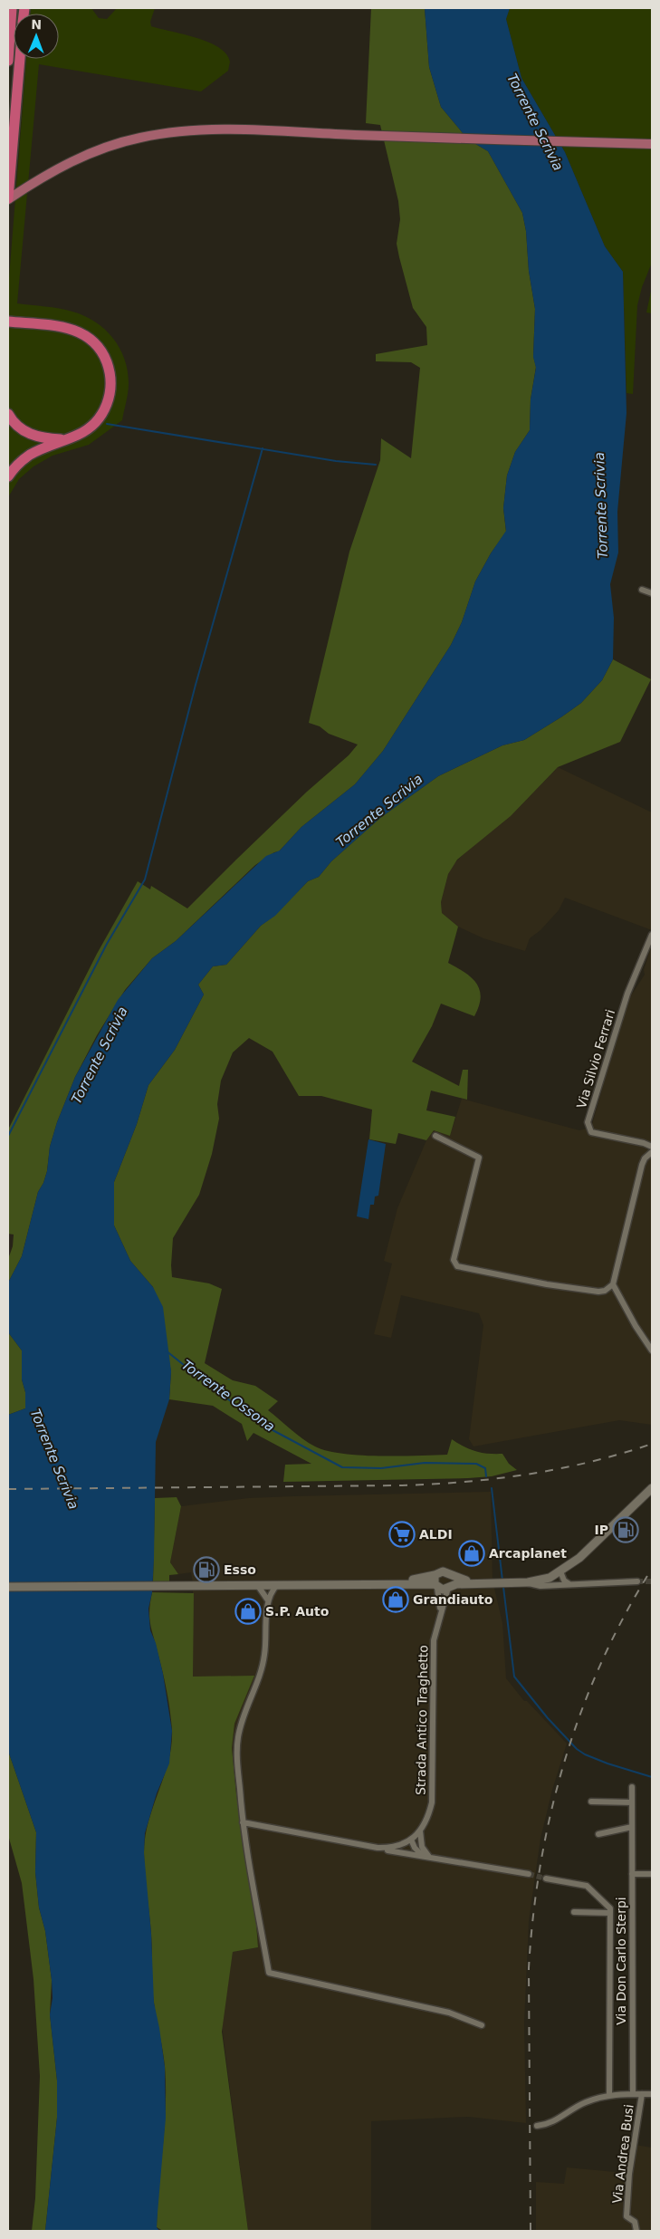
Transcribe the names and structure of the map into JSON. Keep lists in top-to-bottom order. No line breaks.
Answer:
{"streets":{"street":["Via Silvio Ferrari","Strada Antico Traghetto","Via Don Carlo Sterpi","Via Andrea Busi"]},"water":["Torrente Scrivia","Torrente Ossona"],"places":{"fuel station":["IP","Esso"],"supermarket":["ALDI"],"shop":["Arcaplanet","Grandiauto","S.P. Auto"]},"north":"top"}
